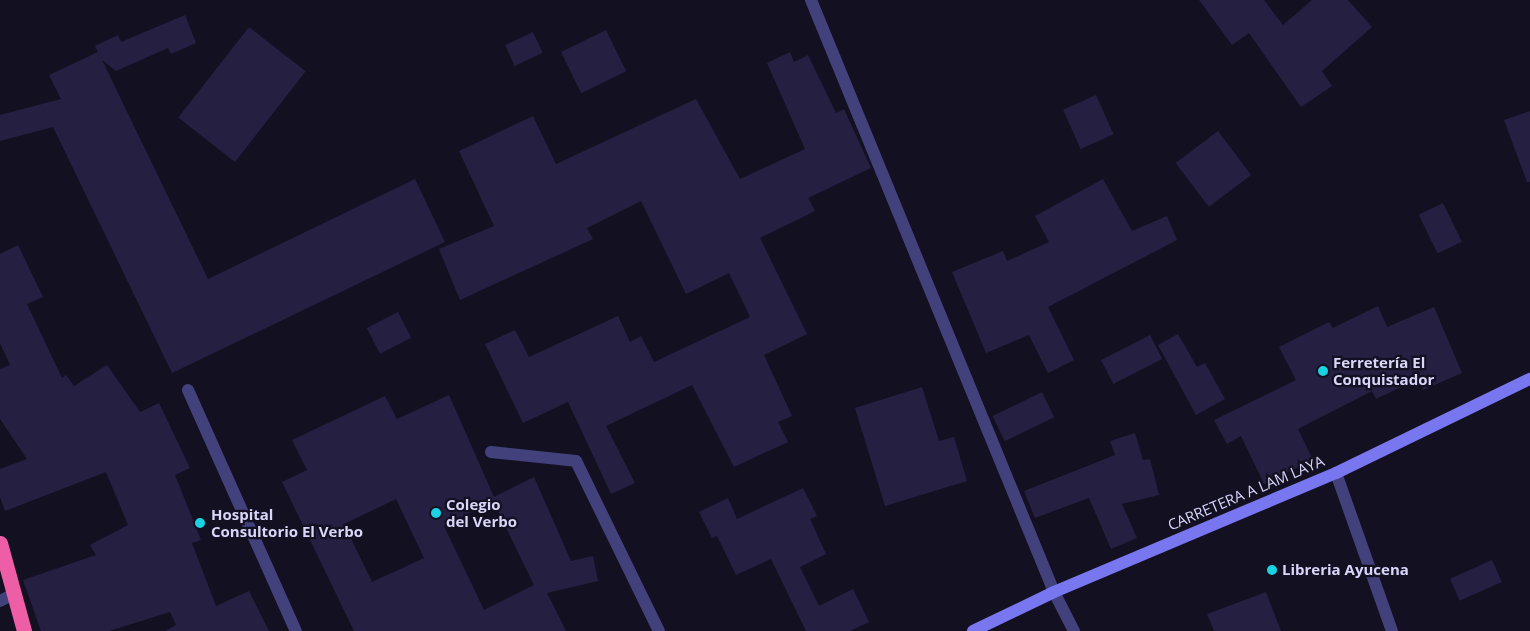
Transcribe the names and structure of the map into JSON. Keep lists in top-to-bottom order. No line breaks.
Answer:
{"streets":{"main road":["CARRETERA A LAM LAYA"]},"places":["Ferretería El Conquistador","Colegio del Verbo","Hospital Consultorio El Verbo","Libreria Ayucena"]}
